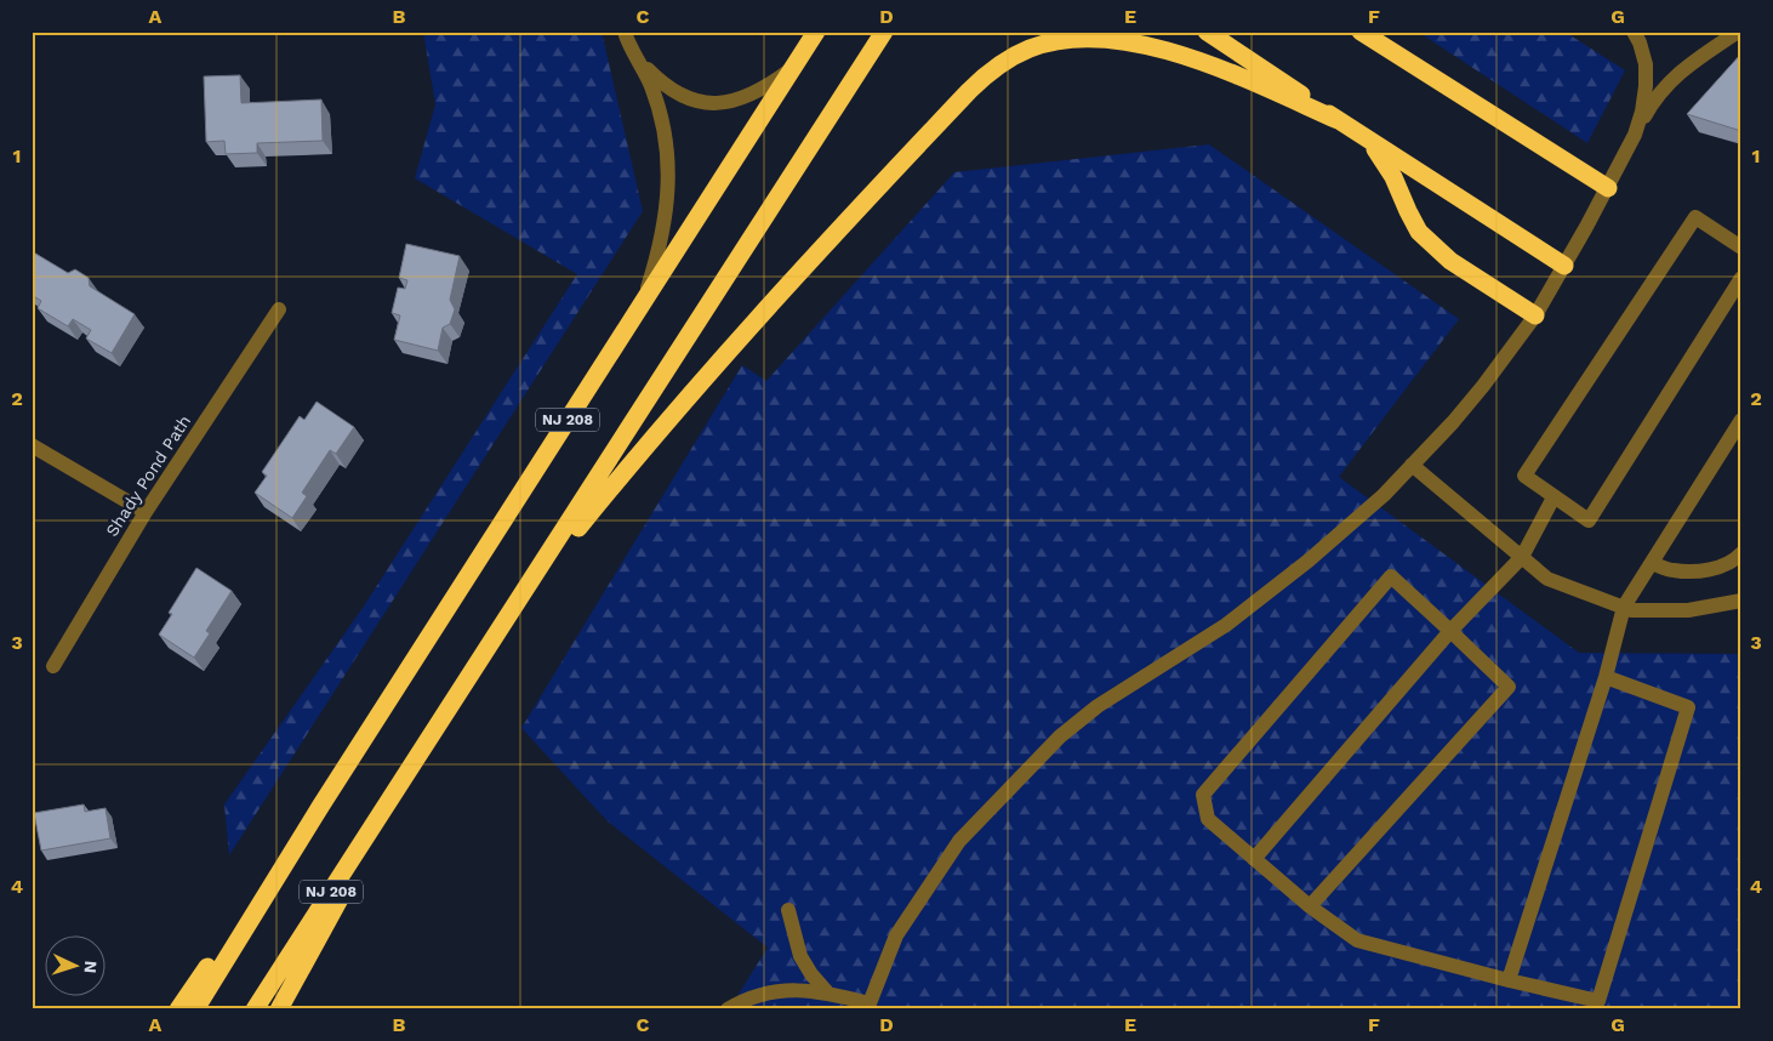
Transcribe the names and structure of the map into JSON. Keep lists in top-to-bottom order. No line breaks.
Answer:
{"streets":{"highway":["NJ 208"],"street":["Shady Pond Path"]},"north":"right","grid":{"columns":["A","B","C","D","E","F","G"],"rows":["1","2","3","4"]}}
